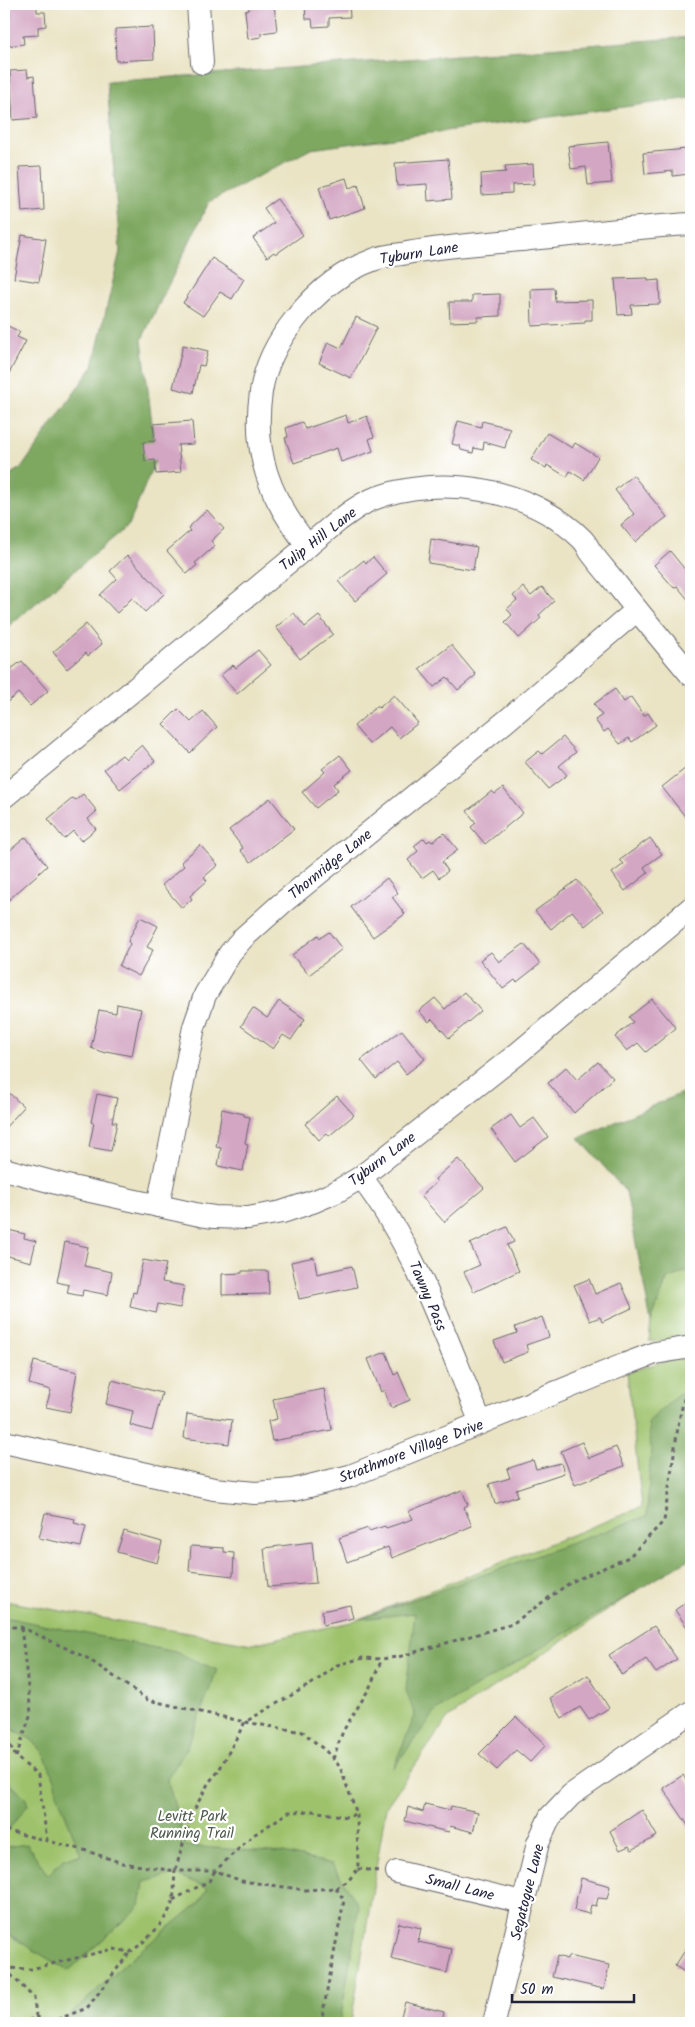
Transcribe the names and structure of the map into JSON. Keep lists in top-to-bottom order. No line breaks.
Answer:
{"streets":{"street":["Tyburn Lane","Tulip Hill Lane","Thornridge Lane","Tawny Pass","Strathmore Village Drive","Small Lane","Segatogue Lane"]},"crossings":[["Tyburn Lane","Tulip Hill Lane"],["Tyburn Lane","Thornridge Lane"],["Tyburn Lane","Tawny Pass"],["Tulip Hill Lane","Thornridge Lane"],["Tawny Pass","Strathmore Village Drive"],["Small Lane","Segatogue Lane"]],"parks":["Levitt Park Running Trail"],"scale_bar":"50 m"}
